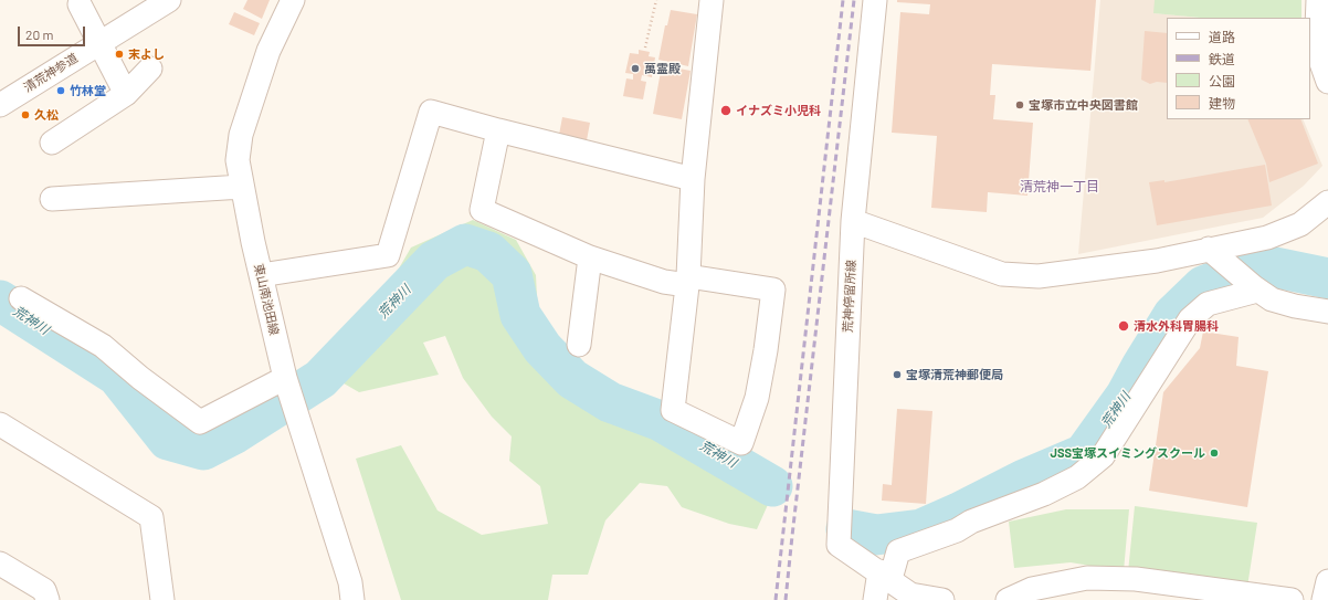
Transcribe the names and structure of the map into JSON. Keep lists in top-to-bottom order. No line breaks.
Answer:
{"streets":{"street":["清荒神参道","荒神停留所線","東山南池田線"]},"districts":["清荒神一丁目"],"water":["荒神川"],"places":["末よし","萬霊殿","竹林堂","宝塚市立中央図書館","イナズミ小児科","久松","清水外科胃腸科","宝塚清荒神郵便局","JSS宝塚スイミングスクール"],"legend":["道路","鉄道","公園","建物"],"scale_bar":"20 m"}
